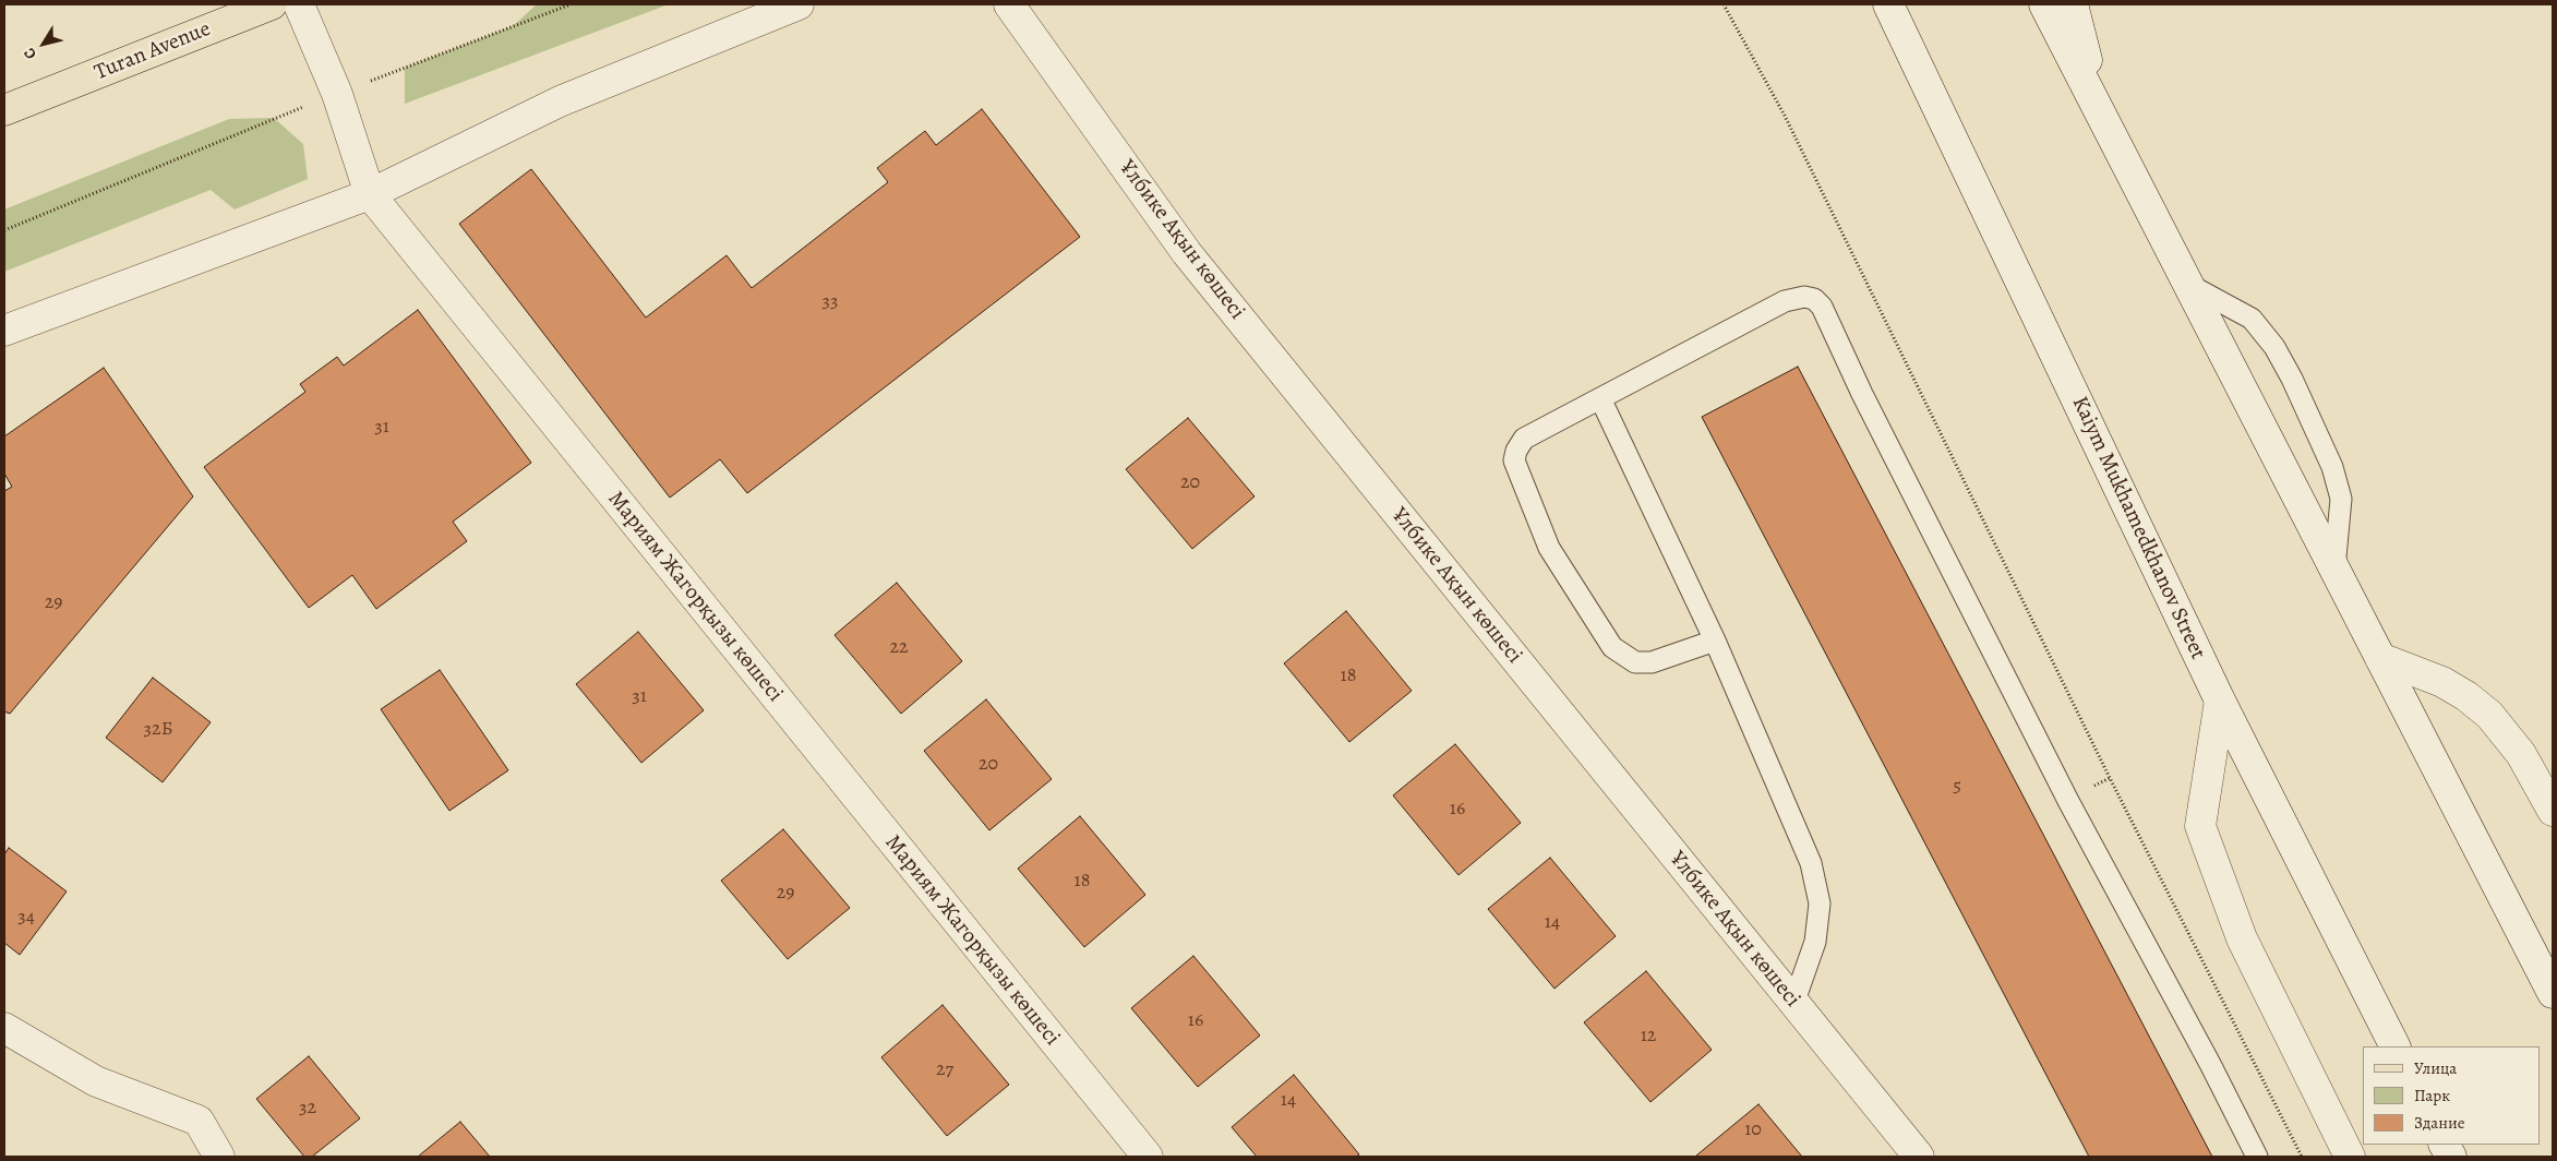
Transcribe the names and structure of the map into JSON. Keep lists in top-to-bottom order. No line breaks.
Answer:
{"streets":{"main road":["Turan Avenue"],"street":["Ұлбике Ақын көшесі","Kaiym Mukhamedkhanov Street","Мариям Жагорқызы көшесі"]},"house_numbers":["33","31","20","29","22","18","31","32Б","20","5","16","18","29","34","14","16","12","27","14","32","10"],"legend":["Улица","Парк","Здание"],"north":"bottom left"}
